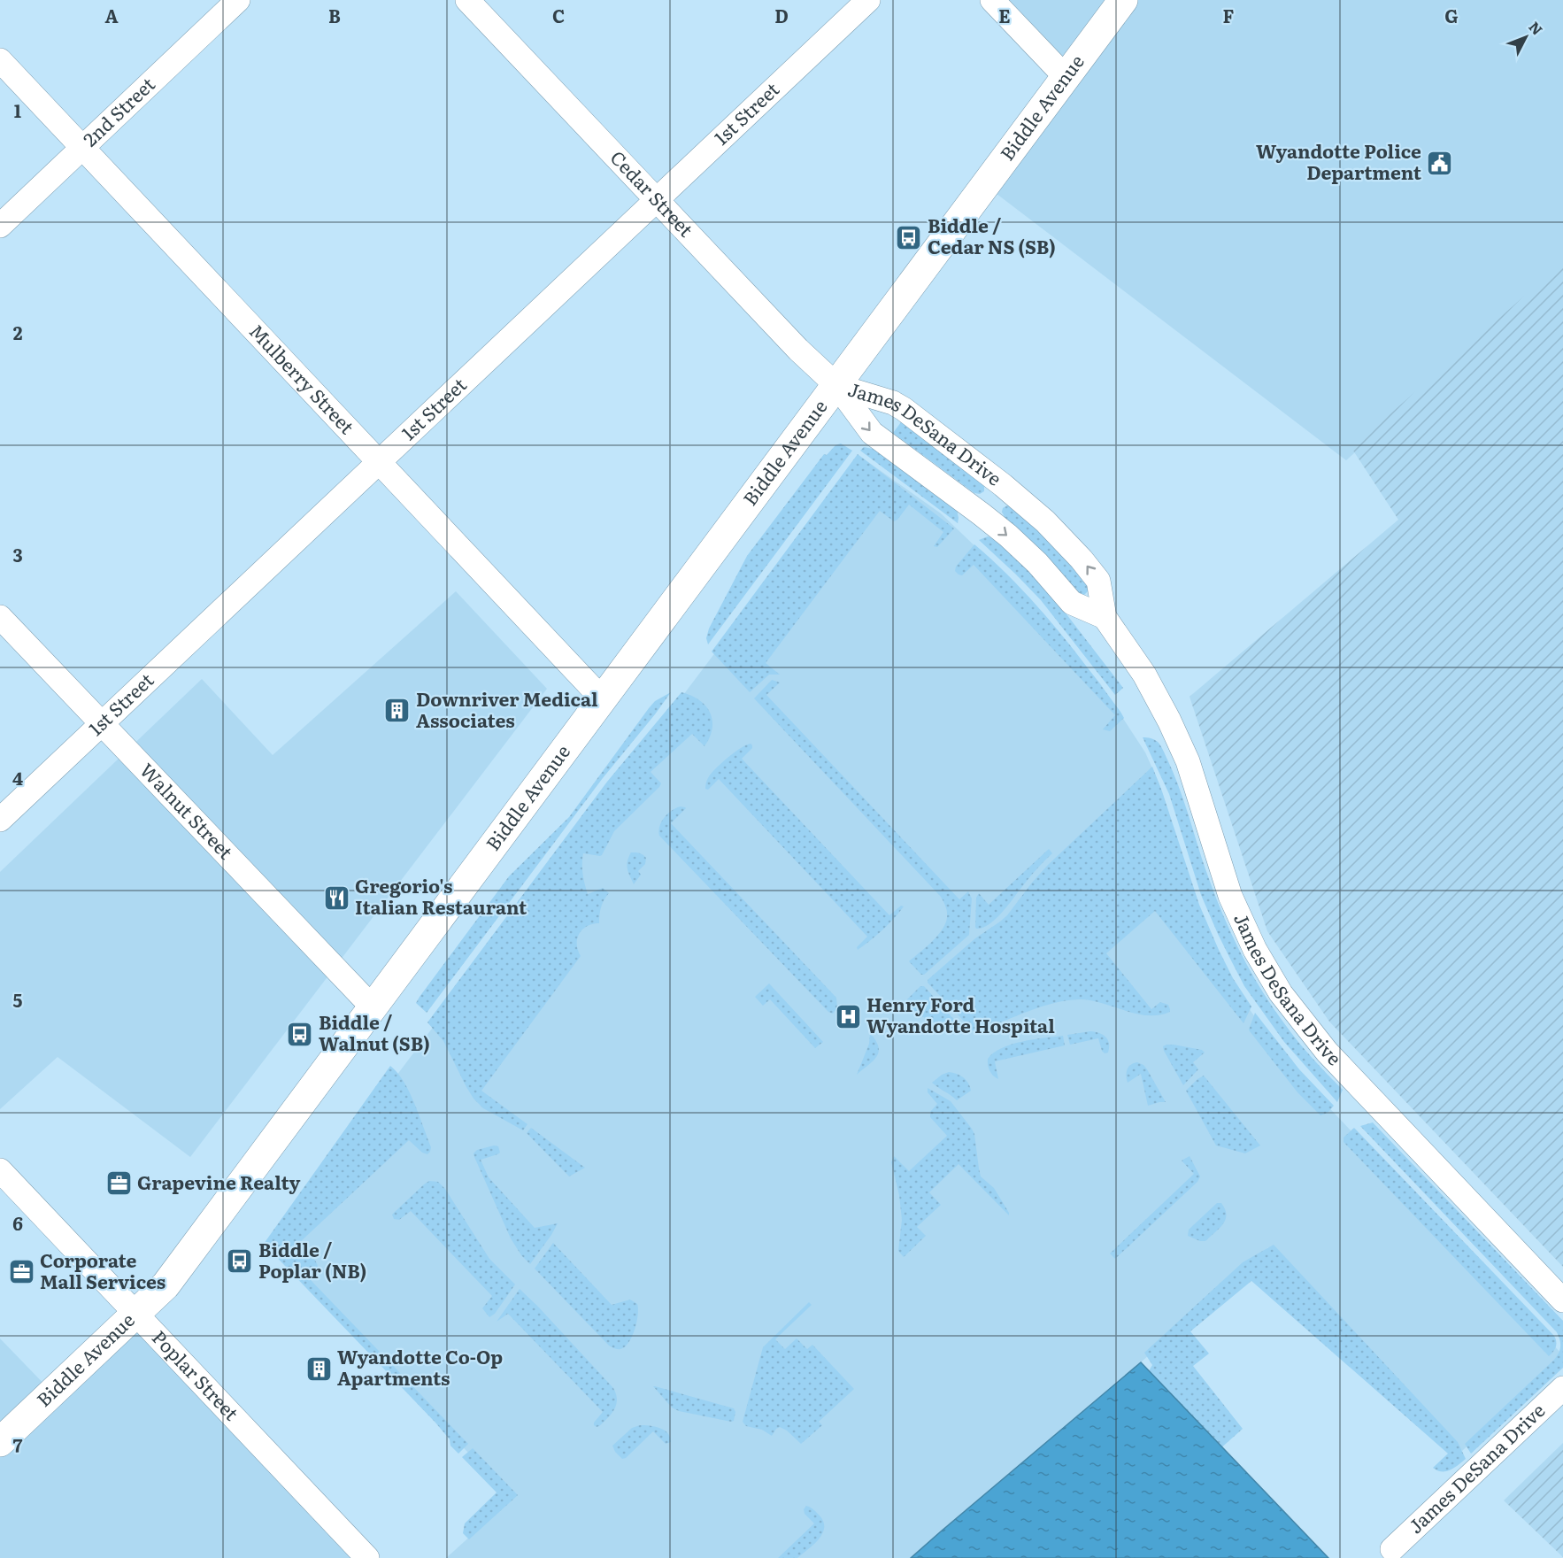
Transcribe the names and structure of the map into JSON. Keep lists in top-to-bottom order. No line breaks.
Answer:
{"streets":{"main road":["Biddle Avenue"],"street":["2nd Street","1st Street","Cedar Street","Mulberry Street","James DeSana Drive","Walnut Street","Poplar Street"]},"crossings":[["Biddle Avenue","Cedar Street"],["Biddle Avenue","Mulberry Street"],["Biddle Avenue","James DeSana Drive"],["Biddle Avenue","Walnut Street"],["Biddle Avenue","Poplar Street"],["2nd Street","Mulberry Street"],["1st Street","Cedar Street"],["1st Street","Mulberry Street"],["1st Street","Walnut Street"],["Cedar Street","James DeSana Drive"]],"places":{"public building":["Wyandotte Police Department"],"bus stop":["Biddle / Cedar NS (SB)","Biddle / Walnut (SB)","Biddle / Poplar (NB)"],"building":["Downriver Medical Associates","Wyandotte Co-Op Apartments"],"restaurant":["Gregorio's Italian Restaurant"],"hospital":["Henry Ford Wyandotte Hospital"],"office":["Grapevine Realty","Corporate Mall Services"]},"north":"top right","grid":{"columns":["A","B","C","D","E","F","G"],"rows":["1","2","3","4","5","6","7"]}}
